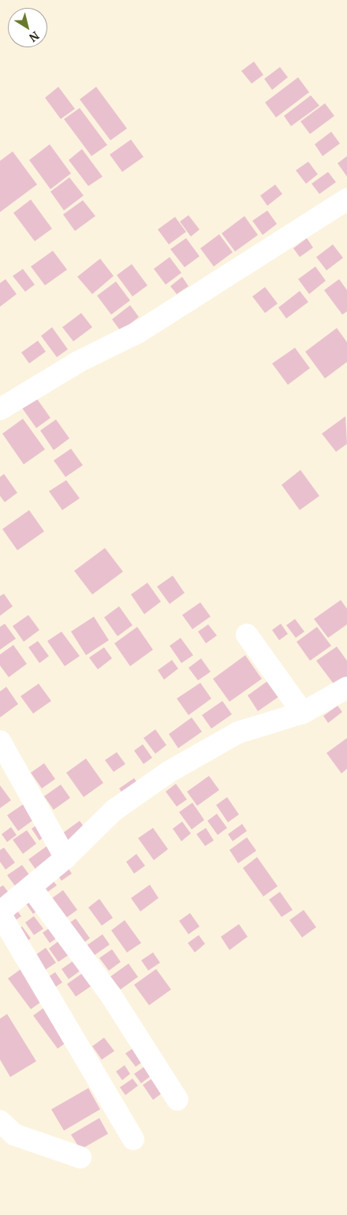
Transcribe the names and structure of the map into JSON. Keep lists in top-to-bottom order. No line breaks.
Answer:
{"north":"bottom right"}
